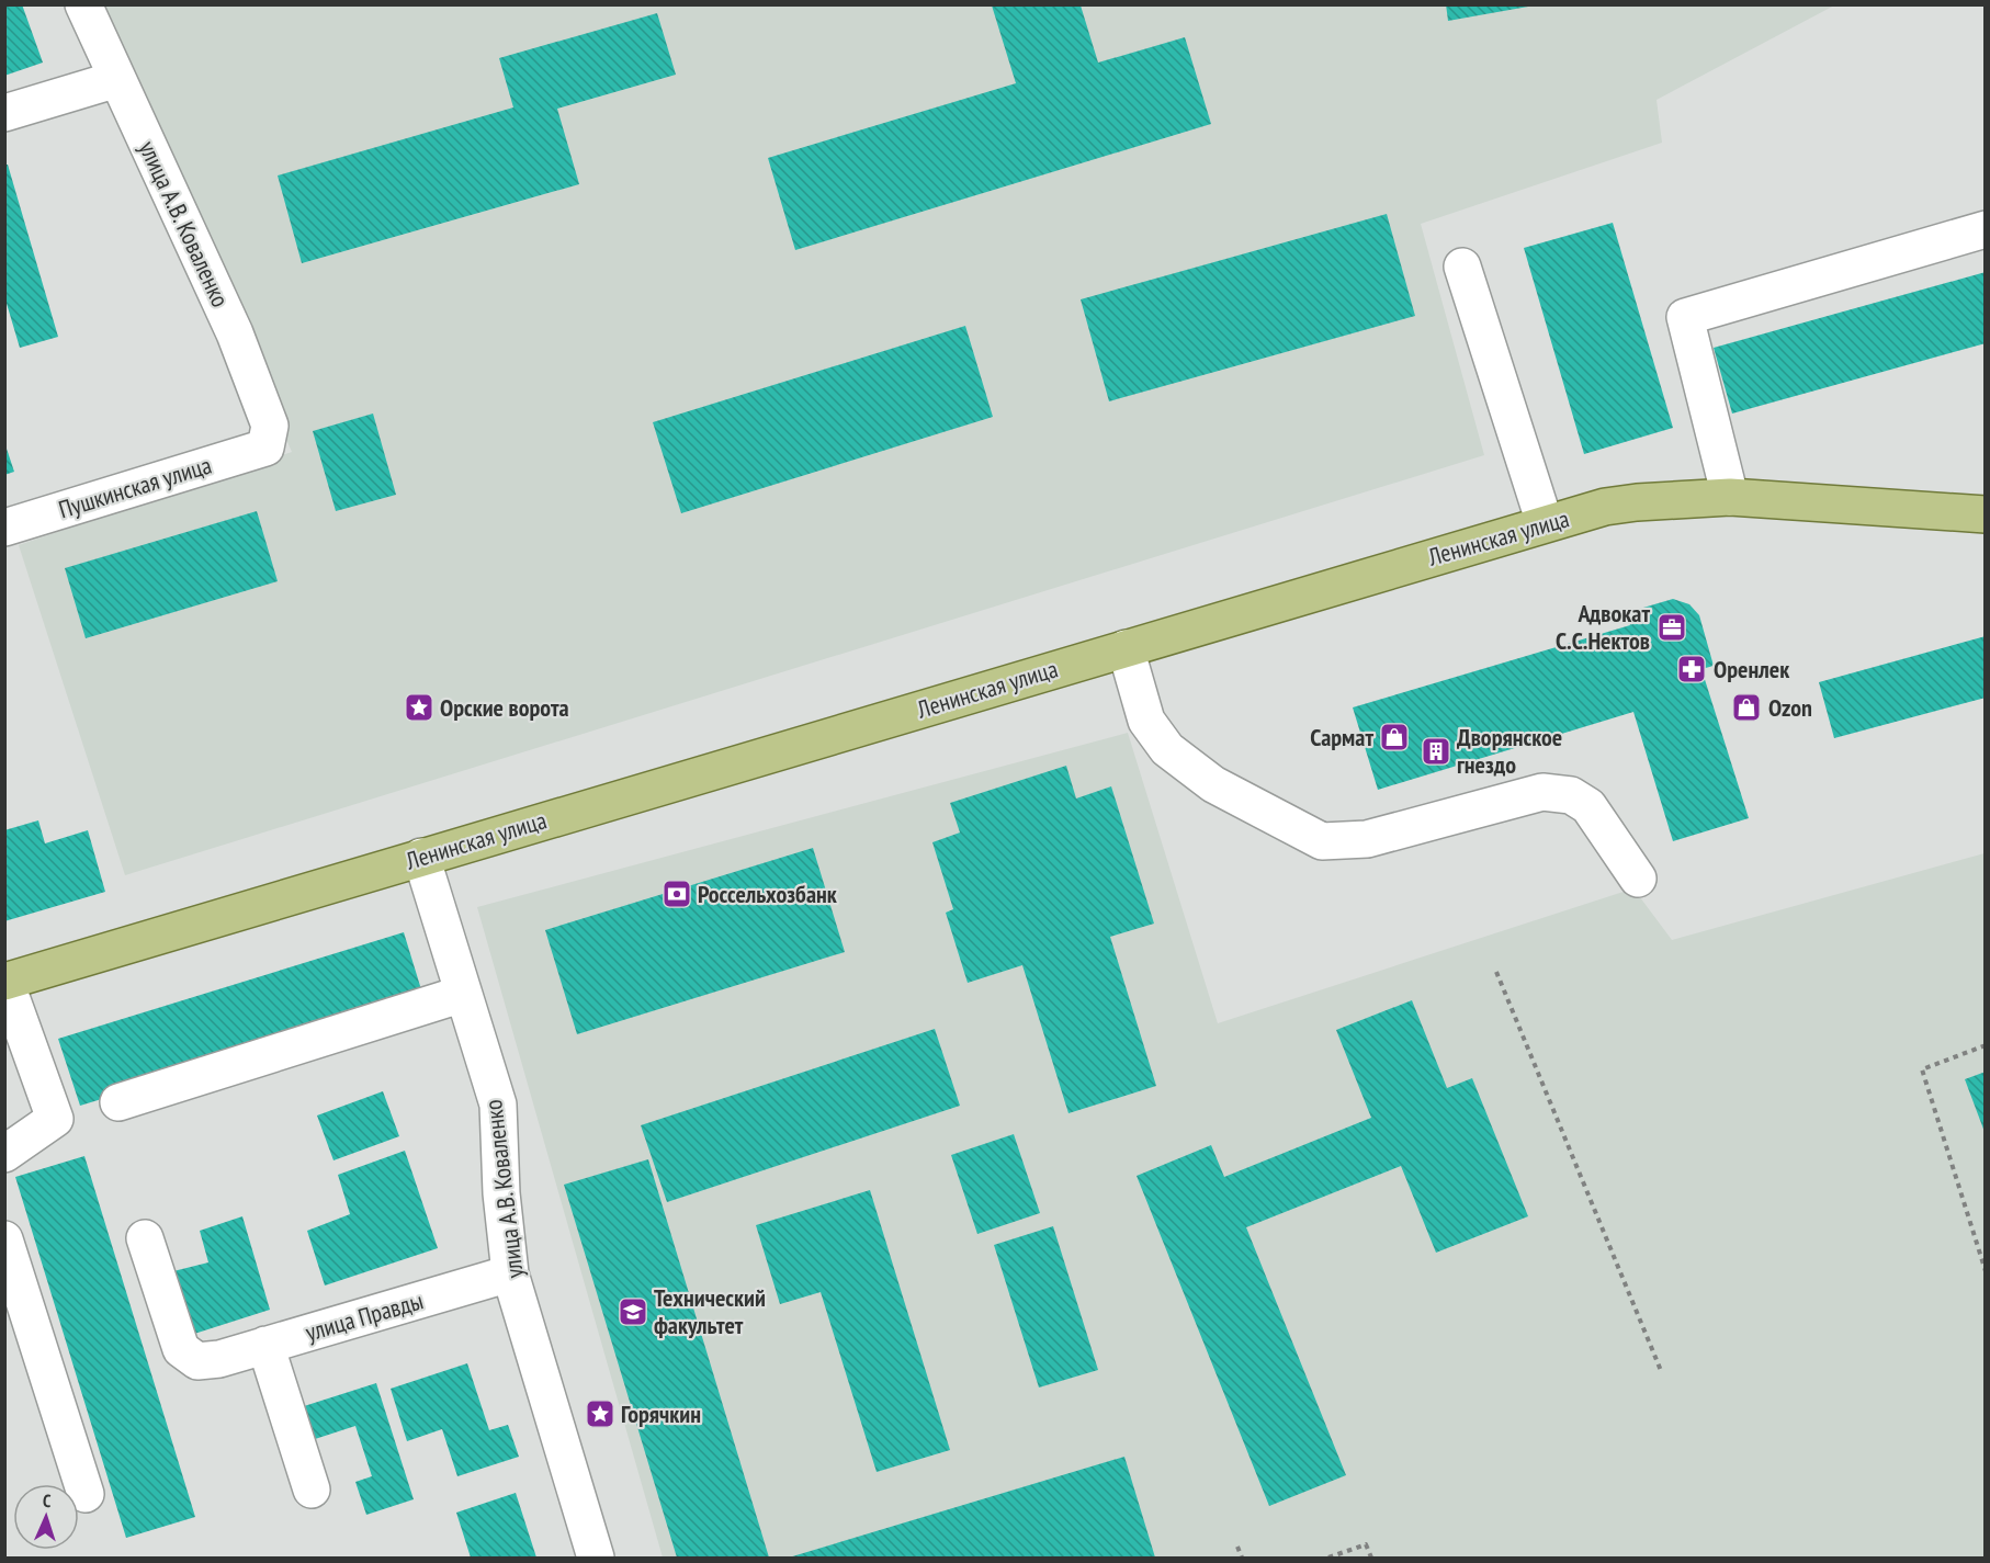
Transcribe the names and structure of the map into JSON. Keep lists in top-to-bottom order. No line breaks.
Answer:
{"streets":{"main road":["Ленинская улица"],"street":["улица А.В. Коваленко","Пушкинская улица","улица Правды"]},"crossings":[["улица А.В. Коваленко","Пушкинская улица"],["улица А.В. Коваленко","Ленинская улица"],["улица А.В. Коваленко","улица Правды"]],"places":{"office":["Адвокат С.С.Нектов"],"pharmacy":["Оренлек"],"place":["Орские ворота","Горячкин"],"shop":["Ozon","Сармат"],"building":["Дворянское гнездо"],"bank":["Россельхозбанк"],"school or university":["Технический факультет"]},"north":"top"}
